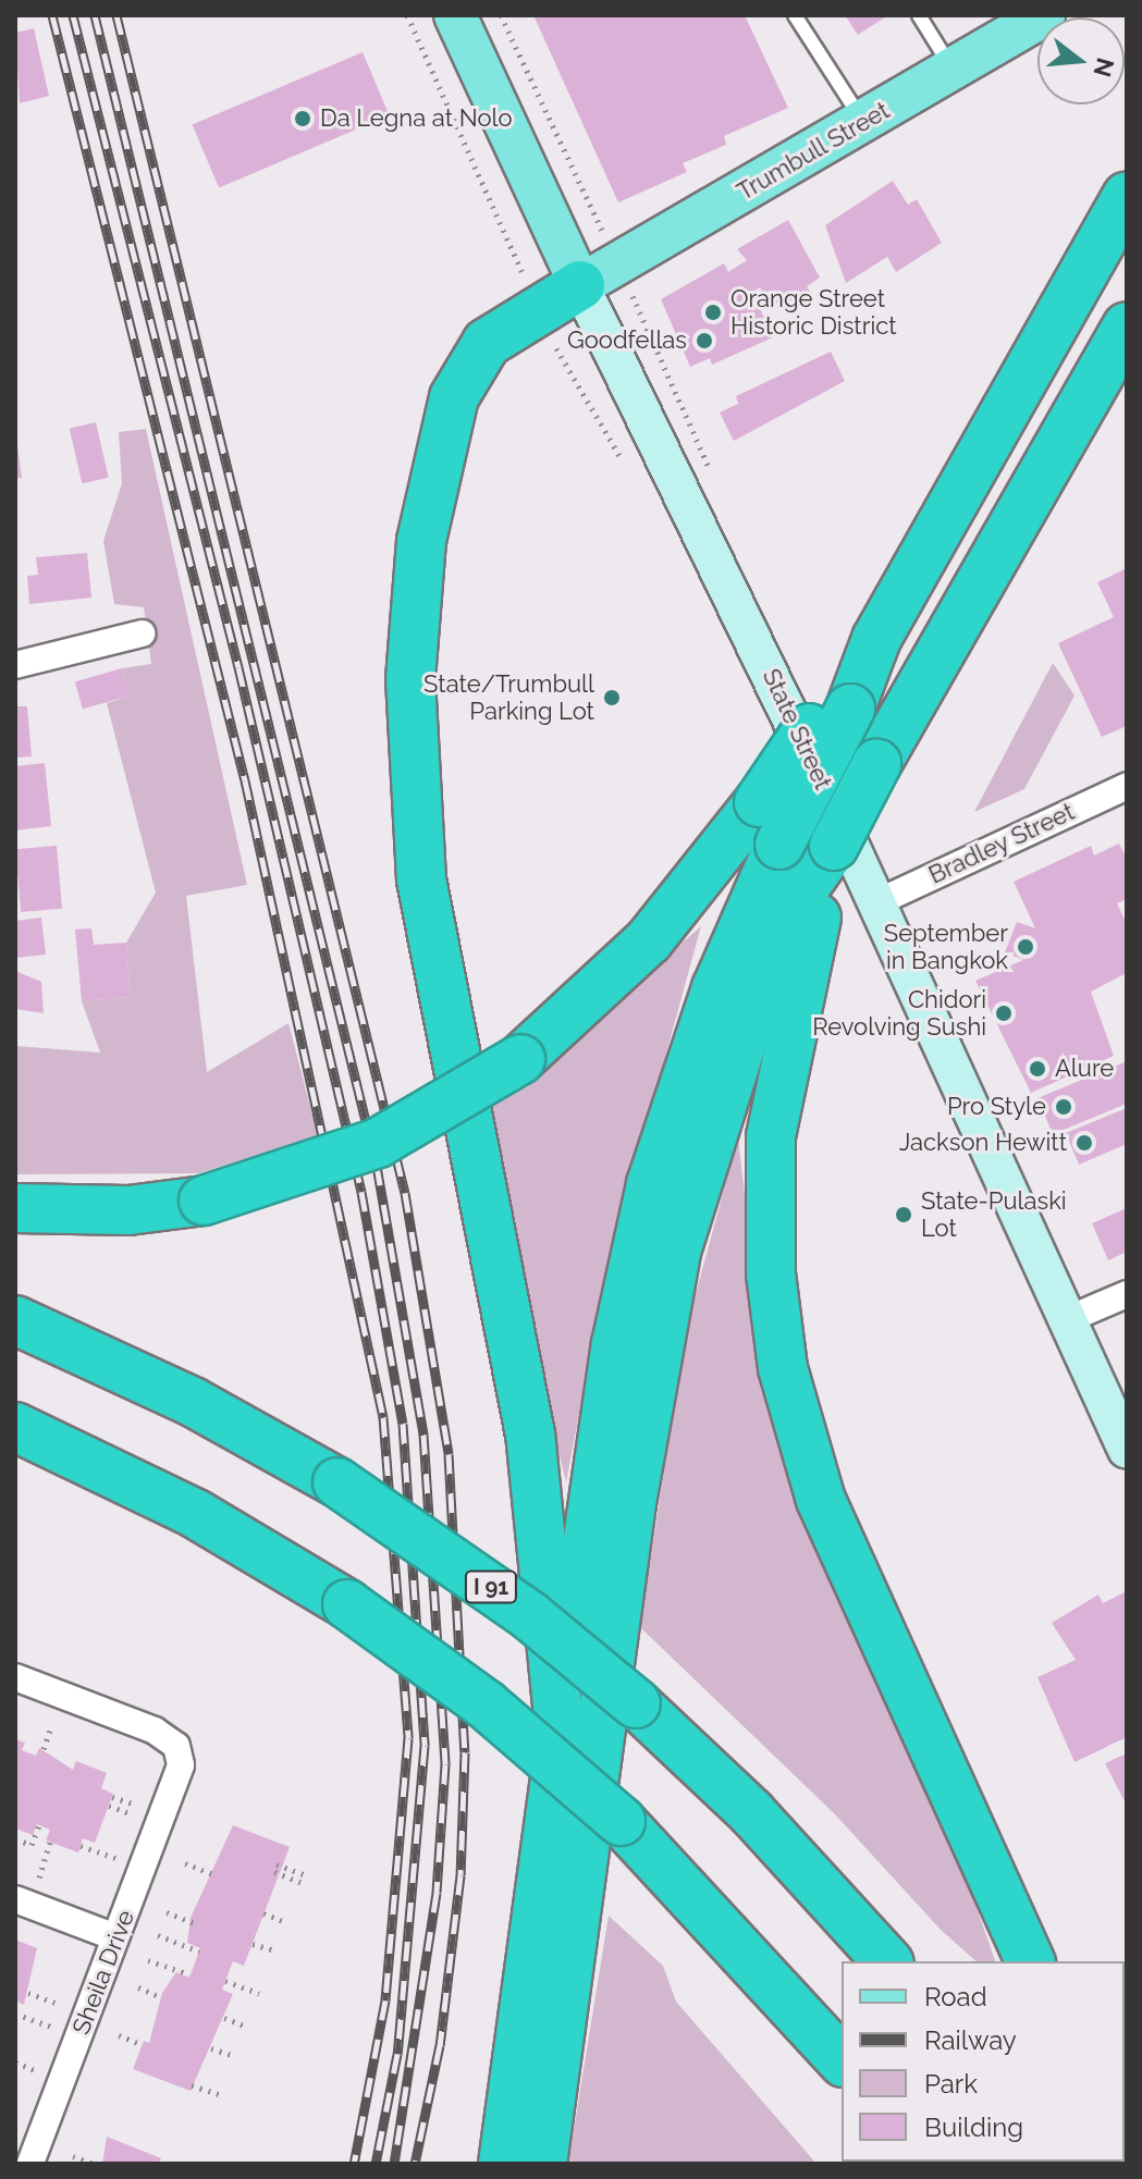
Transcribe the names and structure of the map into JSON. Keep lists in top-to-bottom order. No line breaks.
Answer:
{"streets":{"highway":["I 91"],"main road":["Trumbull Street","State Street"],"street":["Bradley Street","Sheila Drive"]},"crossings":[["Trumbull Street","State Street"],["State Street","Bradley Street"]],"places":["Da Legna at Nolo","Orange Street Historic District","Goodfellas","State/Trumbull Parking Lot","September in Bangkok","Chidori Revolving Sushi","Alure","Pro Style","Jackson Hewitt","State-Pulaski Lot"],"legend":["Road","Railway","Park","Building"],"north":"right"}
